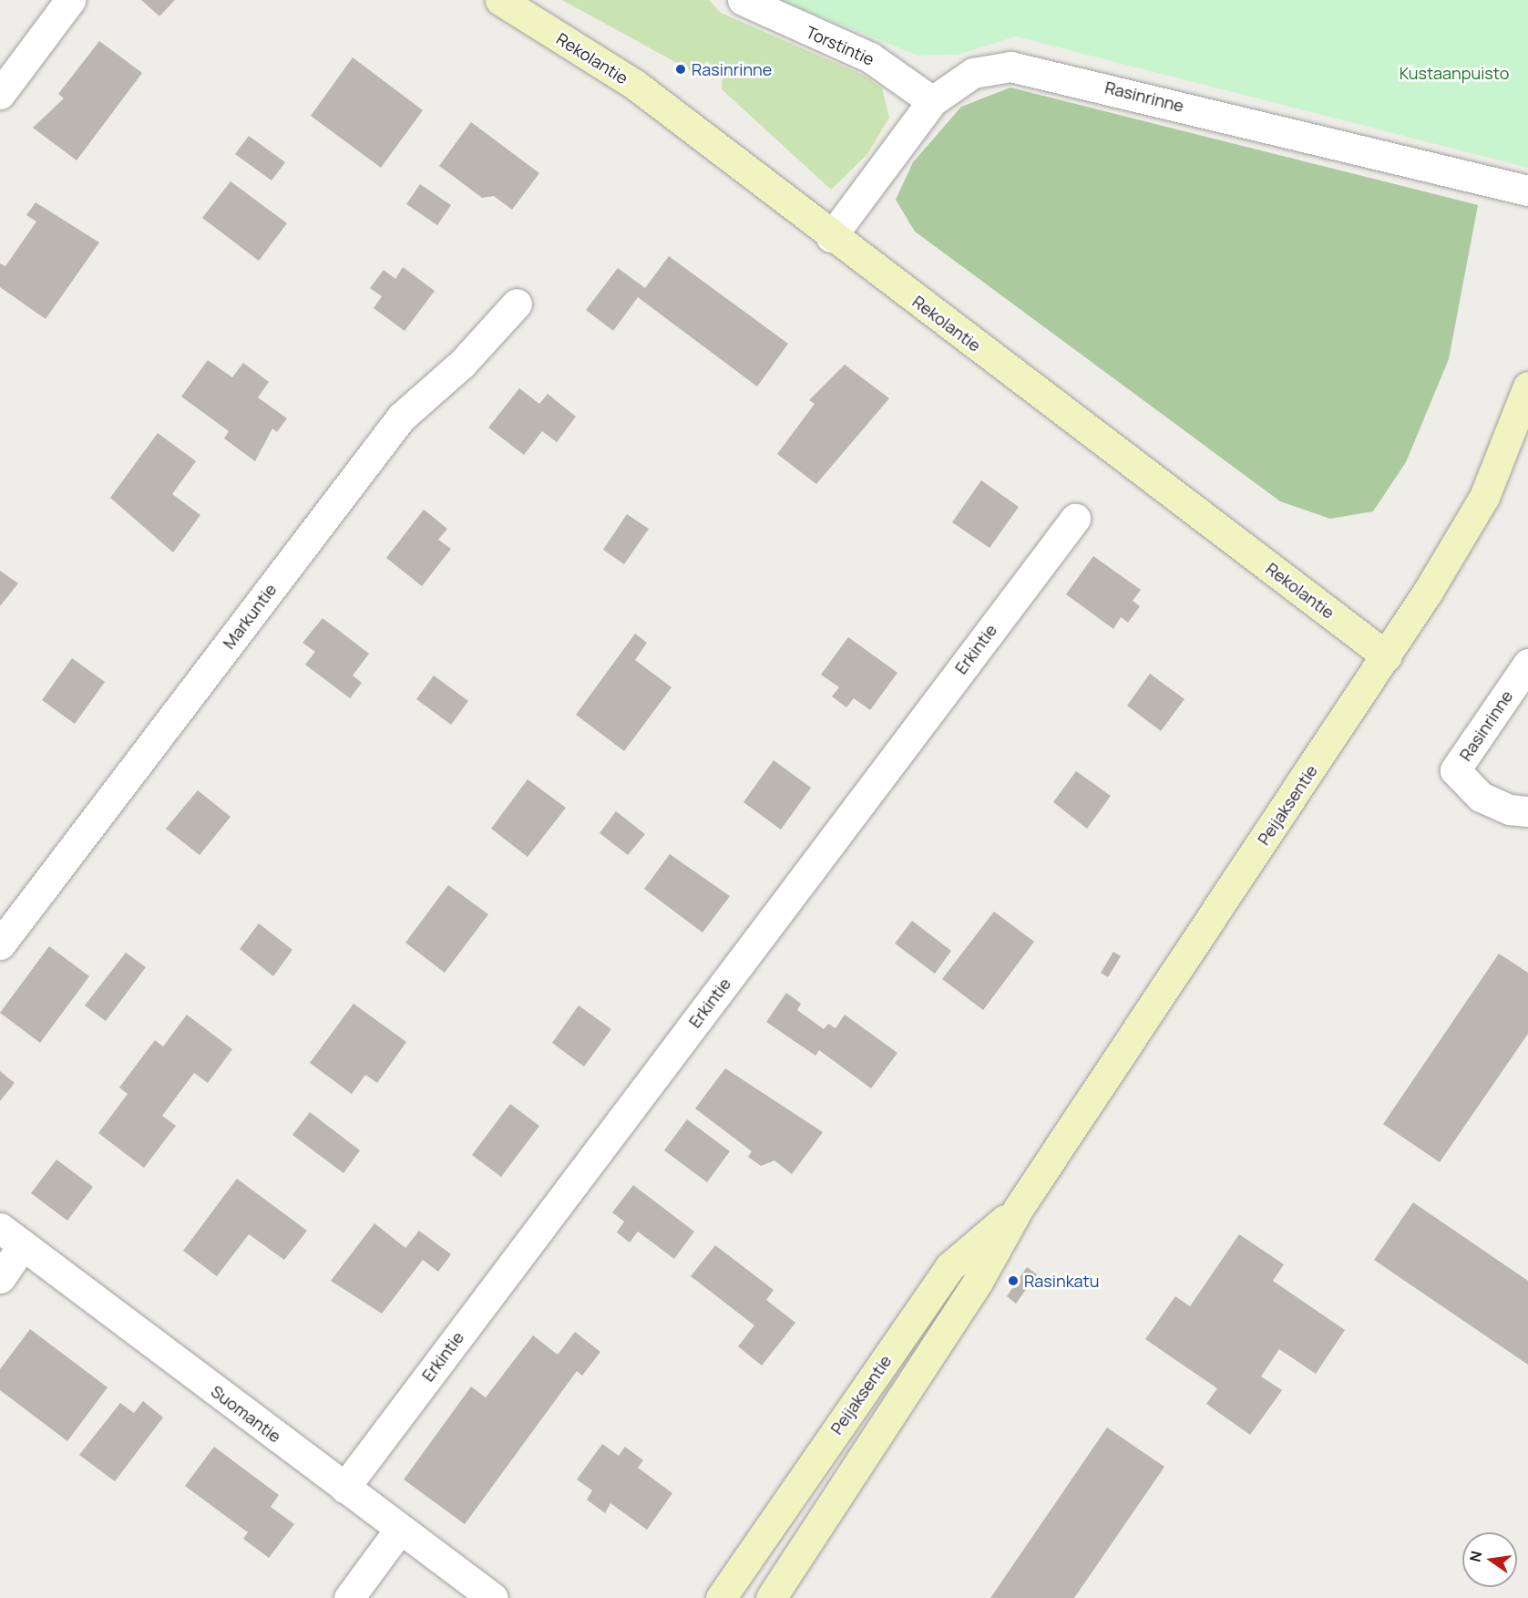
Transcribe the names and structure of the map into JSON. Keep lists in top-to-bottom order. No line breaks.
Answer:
{"streets":{"main road":["Rekolantie","Peijaksentie"],"street":["Torstintie","Rasinrinne","Markuntie","Erkintie","Suomantie"]},"crossings":[["Torstintie","Rasinrinne"],["Rekolantie","Rasinrinne"],["Rekolantie","Peijaksentie"],["Erkintie","Suomantie"]],"parks":["Kustaanpuisto"],"places":["Rasinrinne","Rasinkatu"],"north":"left"}
